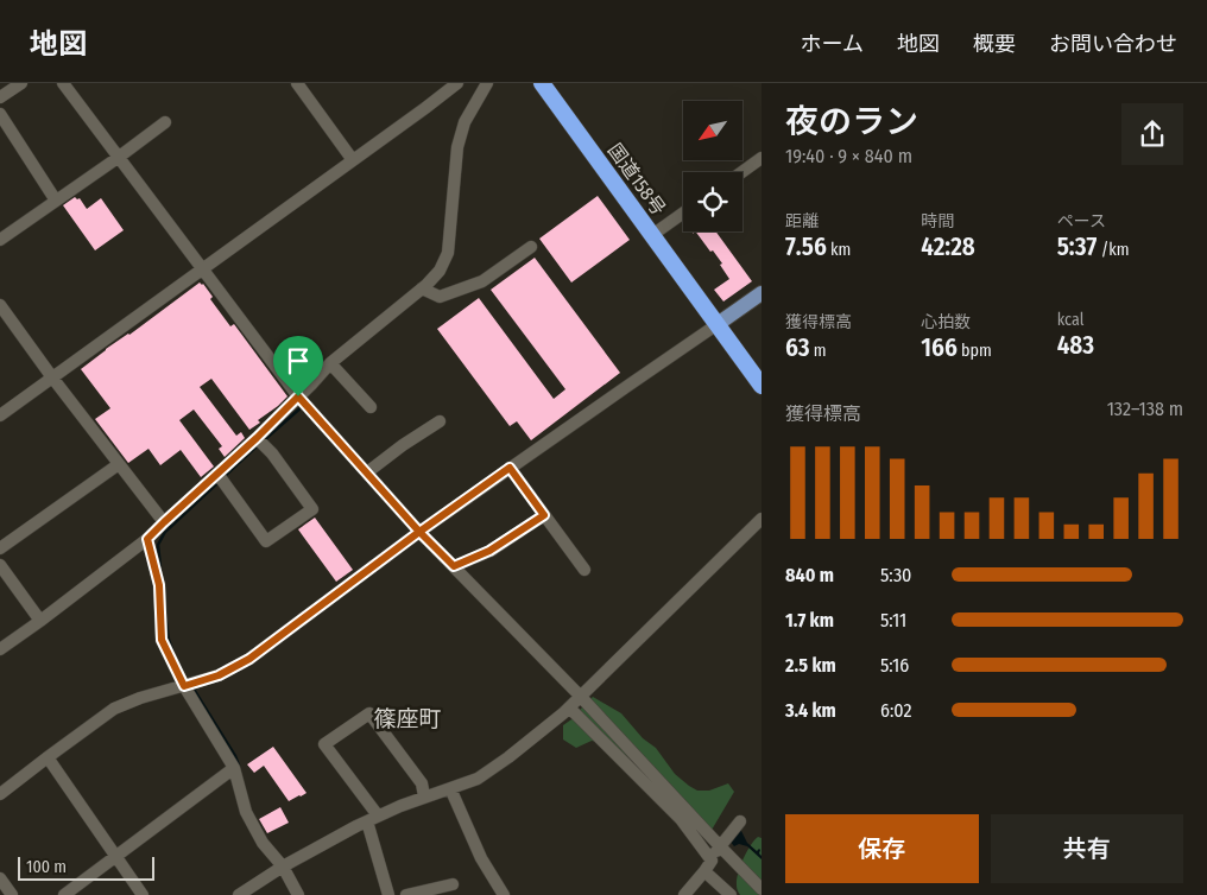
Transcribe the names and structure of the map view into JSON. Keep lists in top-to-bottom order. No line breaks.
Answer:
{"streets":{"highway":["国道158号"]},"districts":["篠座町"],"scale_bar":"100 m","north":"bottom left","page":{"header":"地図","nav":["ホーム","地図","概要","お問い合わせ"],"heading":["夜のラン","19:40 · 9 × 840 m"],"stats":[["距離","7.56 km"],["時間","42:28"],["ペース","5:37 /km"],["獲得標高","63 m"],["心拍数","166 bpm"],["kcal","483"]],"chart":["獲得標高","132–138 m"],"list":[{"name":"840 m","note":"5:30"},{"name":"1.7 km","note":"5:11"},{"name":"2.5 km","note":"5:16"},{"name":"3.4 km","note":"6:02"}],"buttons":["保存","共有"],"scale":"100 m"}}
